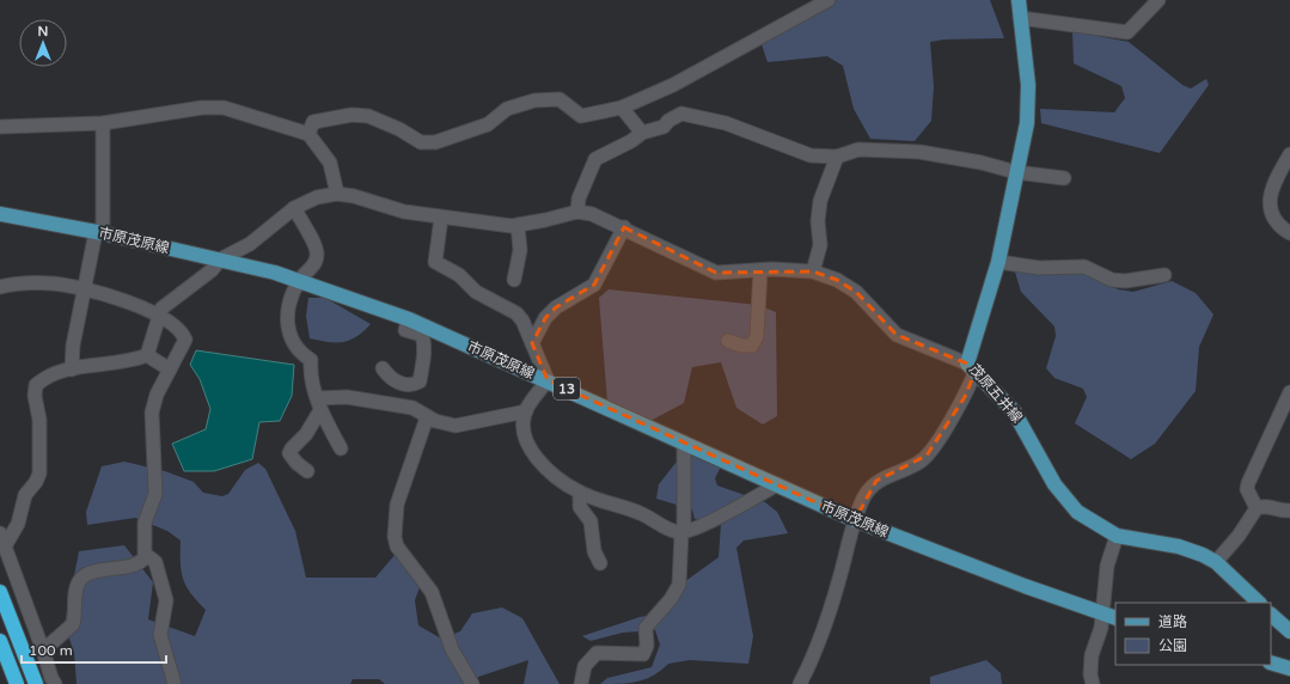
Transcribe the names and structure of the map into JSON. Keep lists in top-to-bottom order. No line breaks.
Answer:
{"streets":{"main road":["市原茂原線","13","茂原五井線"]},"legend":["道路","公園"],"scale_bar":"100 m","north":"top"}
